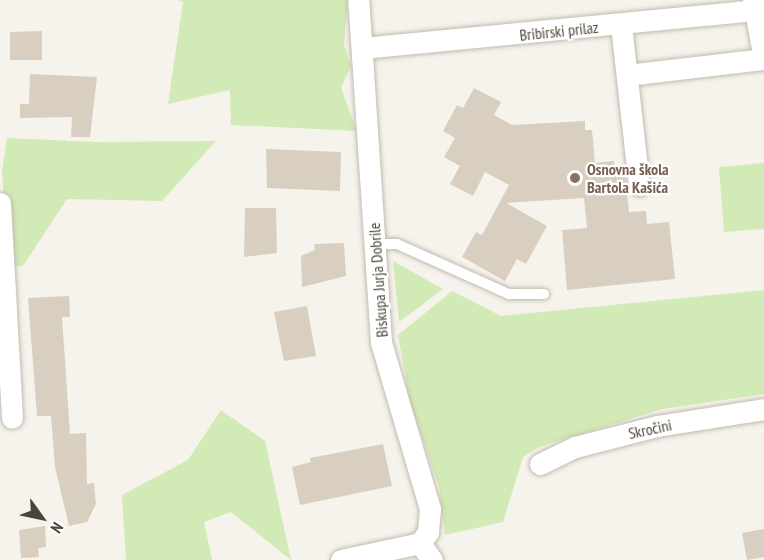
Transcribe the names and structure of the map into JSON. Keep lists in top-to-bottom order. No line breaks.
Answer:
{"streets":{"street":["Bribirski prilaz","Biskupa Jurja Dobrile","Skročini"]},"crossings":[["Bribirski prilaz","Biskupa Jurja Dobrile"]],"places":["Osnovna škola Bartola Kašića"],"north":"bottom right"}
